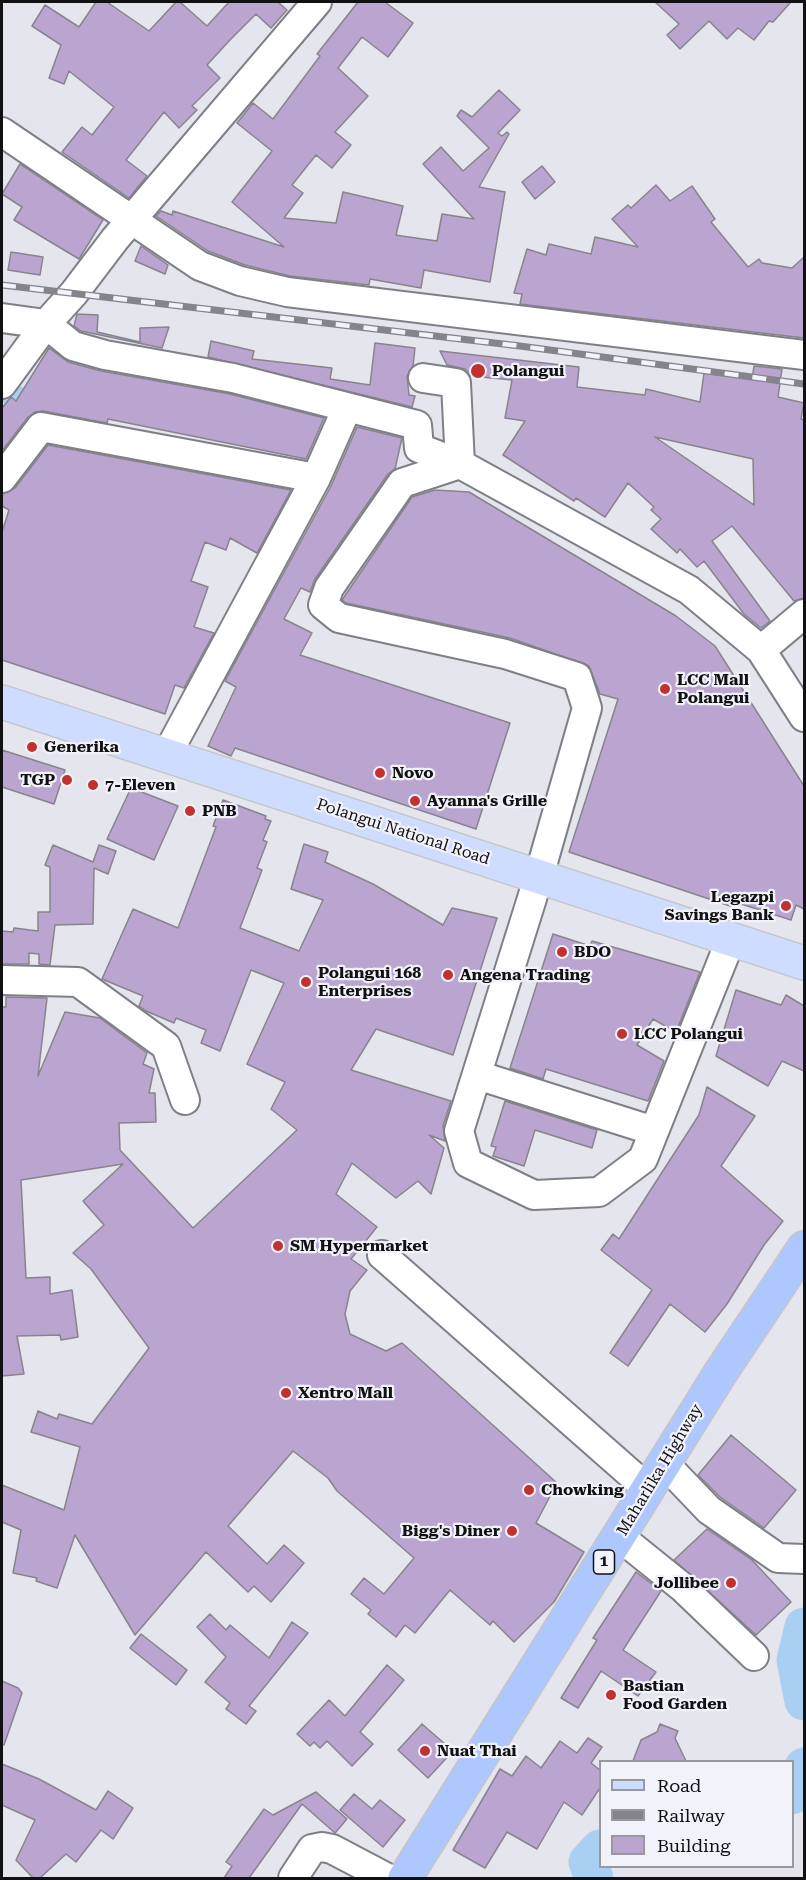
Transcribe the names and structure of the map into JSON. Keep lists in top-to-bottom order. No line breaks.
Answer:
{"streets":{"highway":["Maharlika Highway","1"],"main road":["Polangui National Road"]},"places":["Polangui","LCC Mall Polangui","Generika","Novo","TGP","7-Eleven","Ayanna's Grille","PNB","Legazpi Savings Bank","BDO","Angena Trading","Polangui 168 Enterprises","LCC Polangui","SM Hypermarket","Xentro Mall","Chowking","Bigg's Diner","Jollibee","Bastian Food Garden","Nuat Thai"],"legend":["Road","Railway","Building"]}
